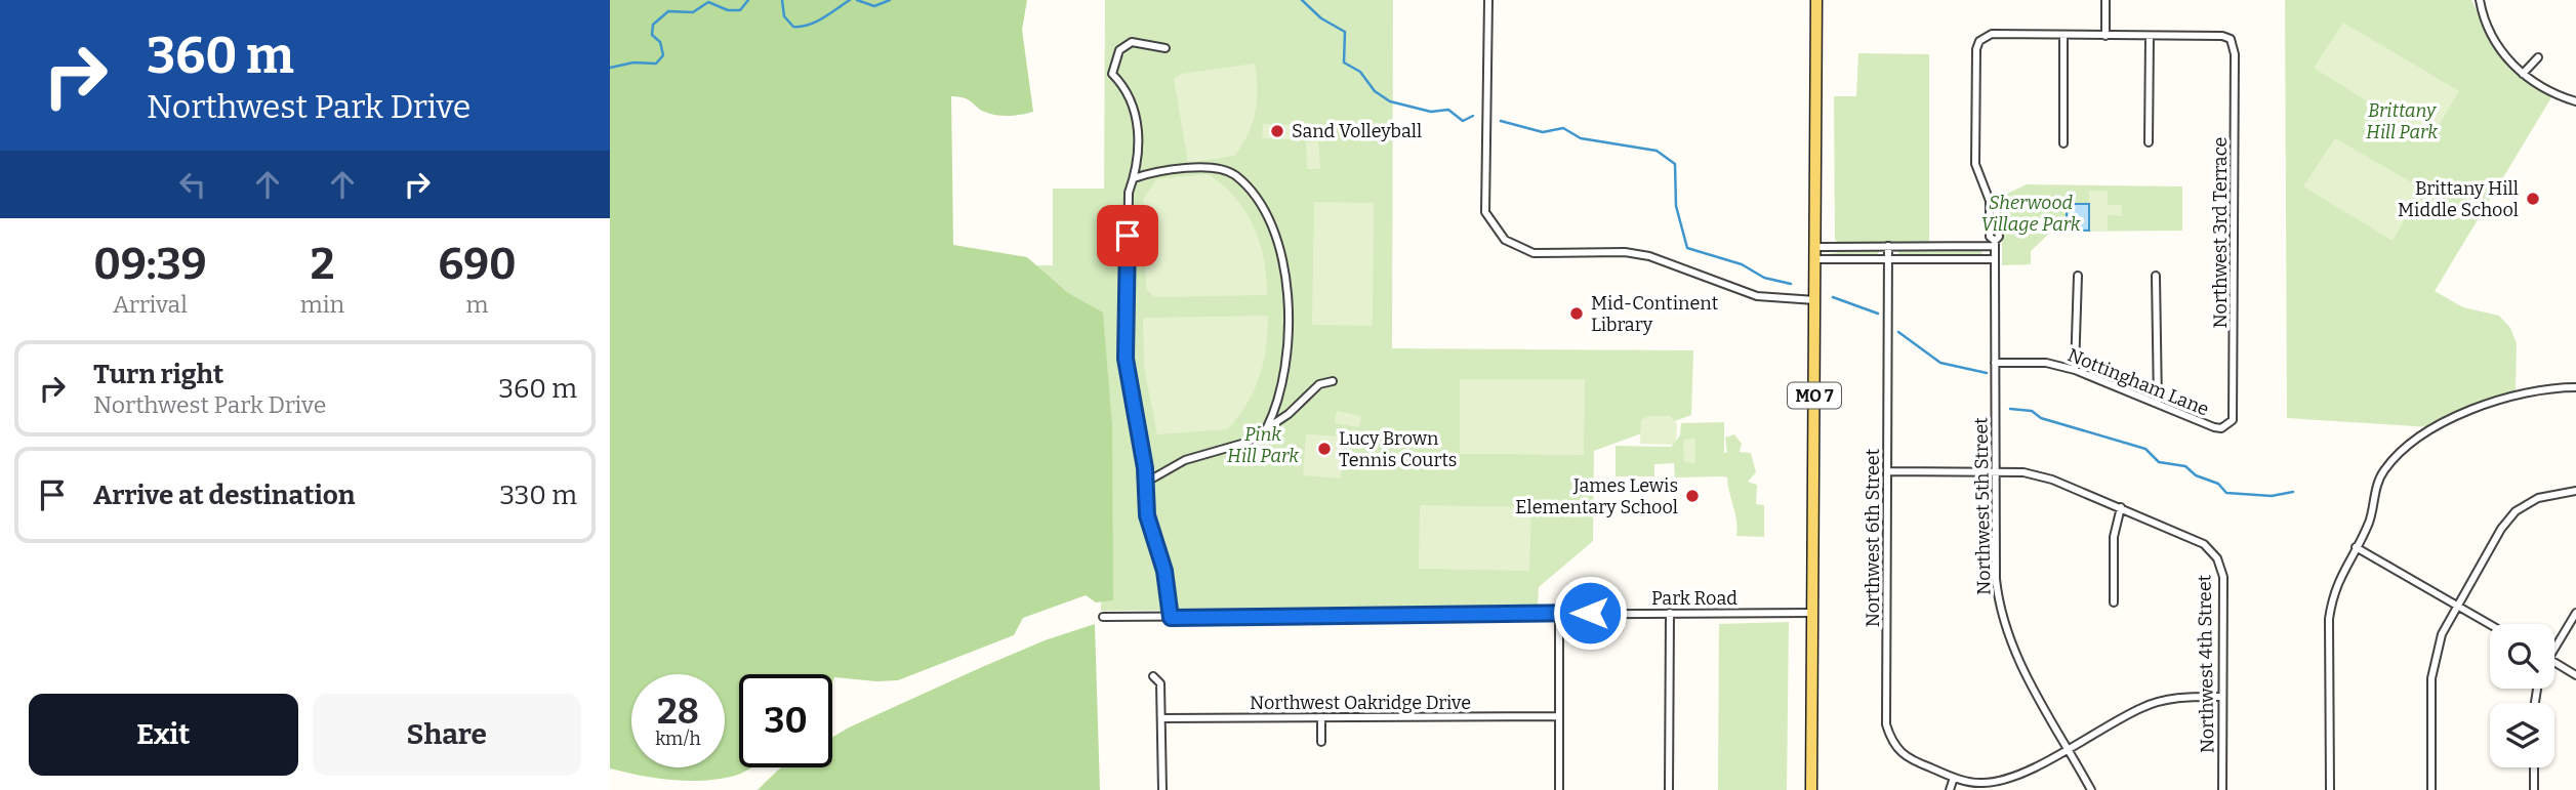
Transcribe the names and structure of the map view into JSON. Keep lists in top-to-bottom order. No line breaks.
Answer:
{"streets":{"main road":["MO 7"],"street":["Northwest 3rd Terrace","Nottingham Lane","Northwest 5th Street","Northwest 6th Street","Park Road","Northwest 4th Street","Northwest Oakridge Drive"]},"crossings":[["Northwest 3rd Terrace","Nottingham Lane"],["Nottingham Lane","Northwest 5th Street"],["MO 7","Park Road"],["Northwest 5th Street","Northwest 6th Street"],["Northwest 6th Street","Northwest 4th Street"]],"parks":["Brittany Hill Park","Sherwood Village Park","Pink Hill Park"],"places":["Sand Volleyball","Brittany Hill Middle School","Mid-Continent Library","Lucy Brown Tennis Courts","James Lewis Elementary School"],"page":{"turn":["360 m","Northwest Park Drive"],"eta":["09:39","Arrival","2","min","690","m"],"list":[{"name":"Turn right","note":"Northwest Park Drive","value":"360 m"},{"name":"Arrive at destination","value":"330 m"}],"speed":"28 km/h","limit":"30","buttons":["Exit","Share"]}}
